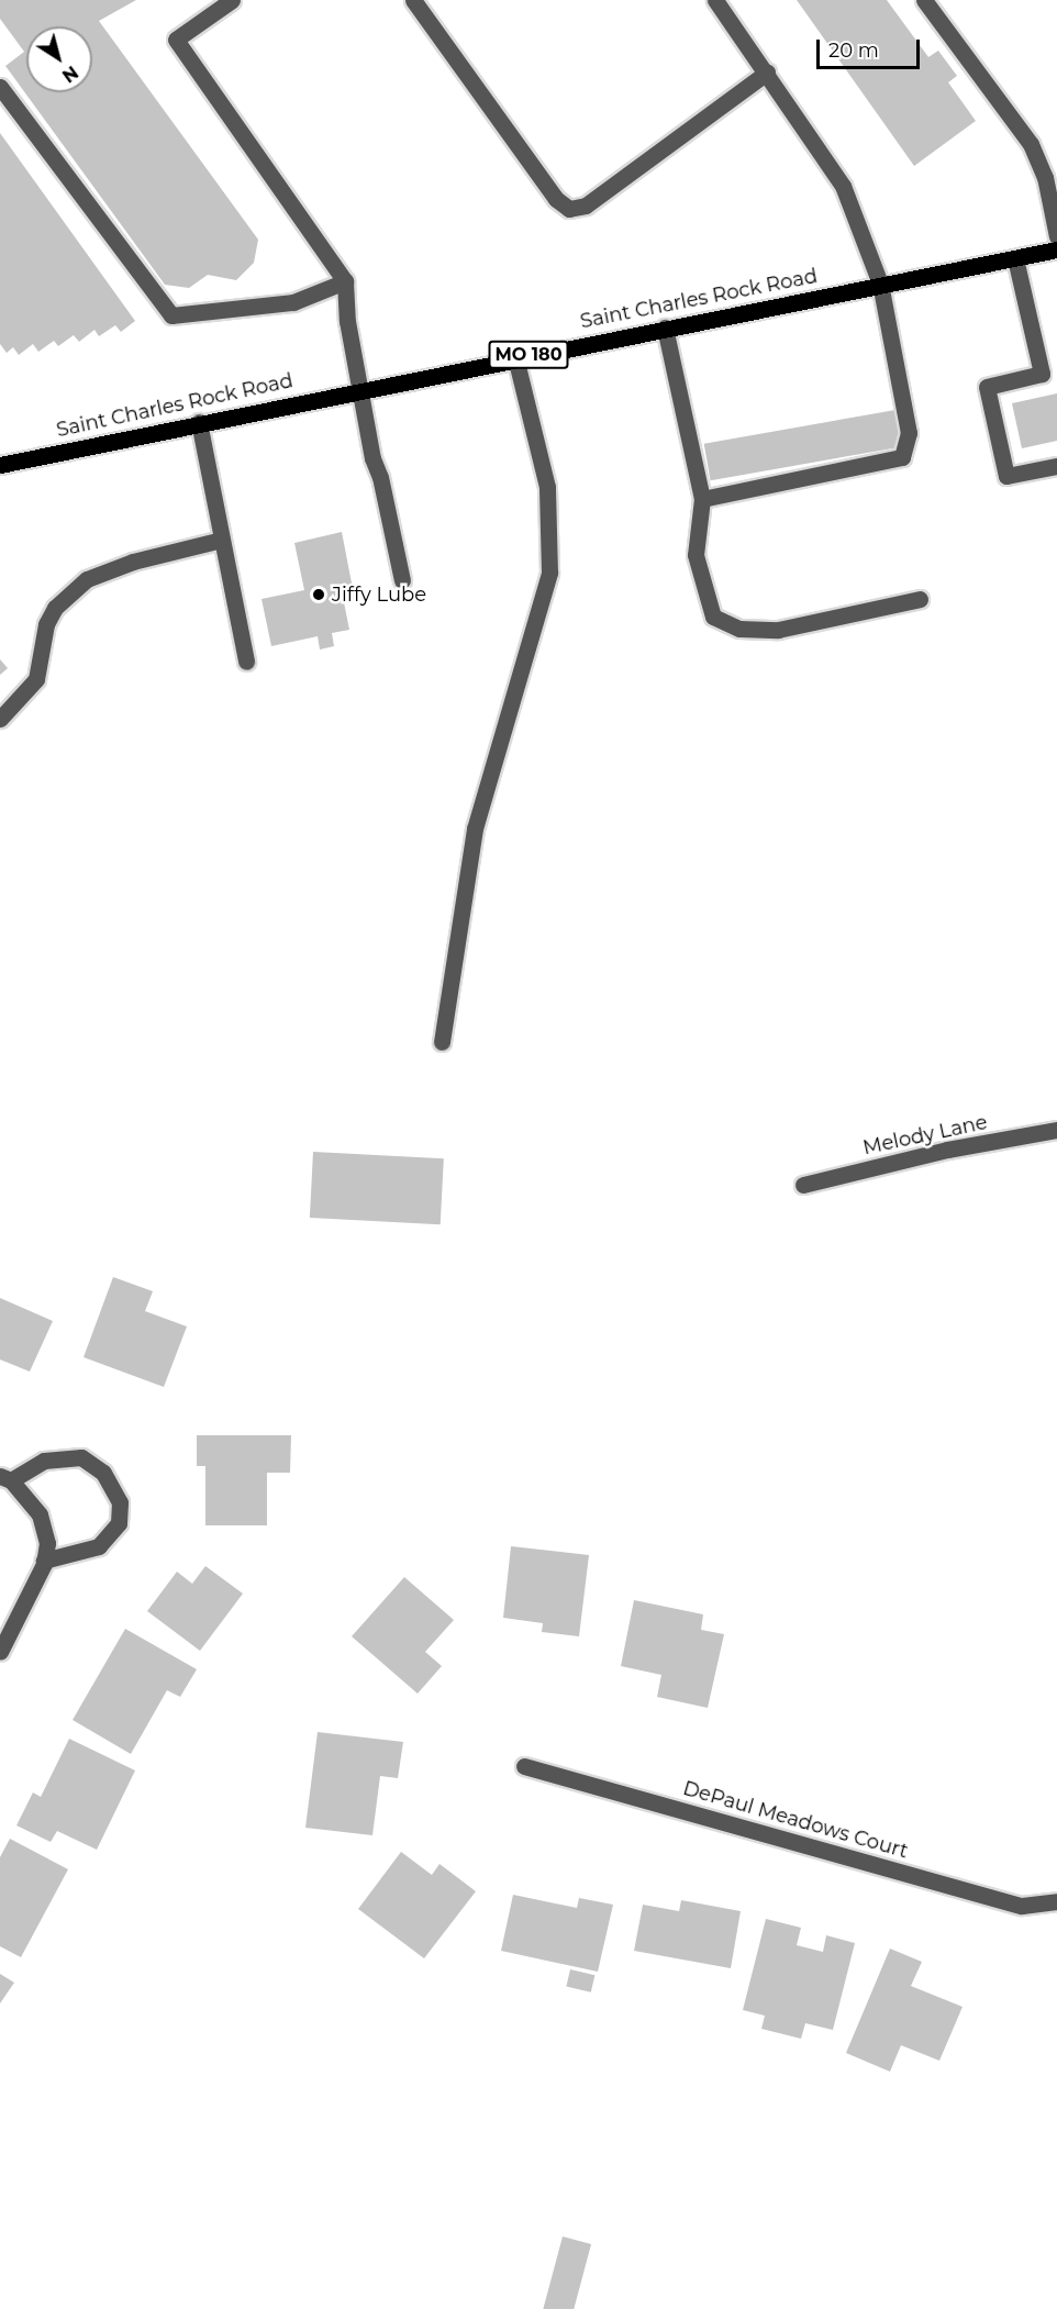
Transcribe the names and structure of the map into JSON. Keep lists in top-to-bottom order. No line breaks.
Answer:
{"streets":{"main road":["Saint Charles Rock Road","MO 180"],"street":["Melody Lane","DePaul Meadows Court"]},"places":["Jiffy Lube"],"scale_bar":"20 m","north":"bottom right"}
